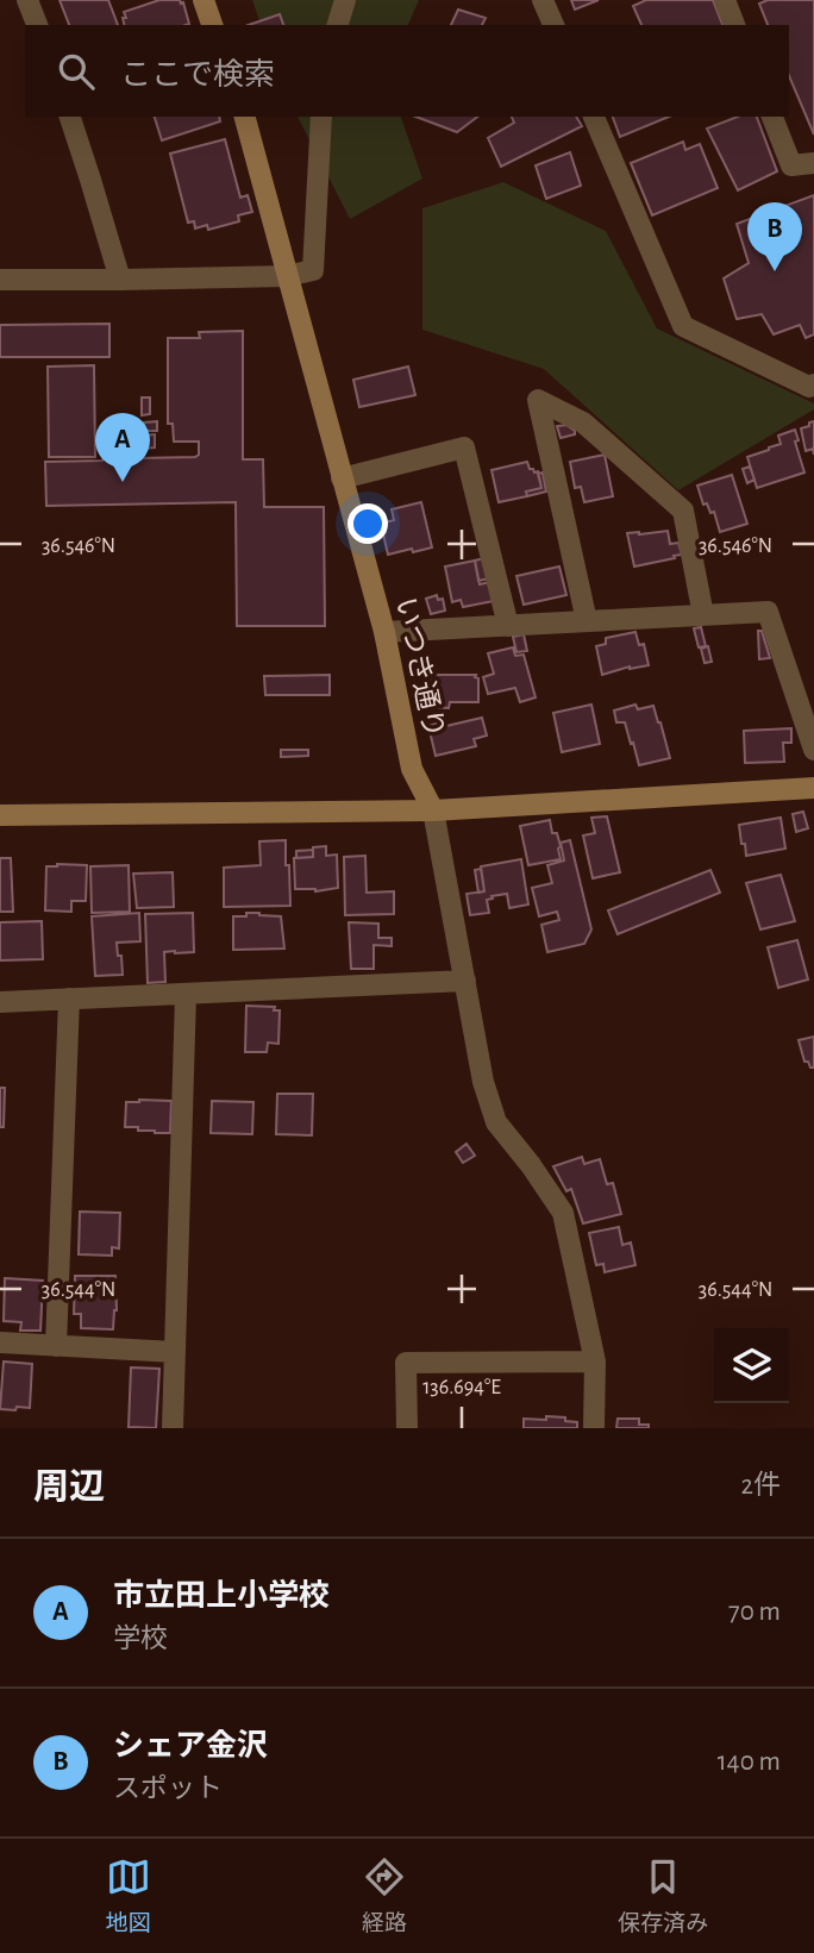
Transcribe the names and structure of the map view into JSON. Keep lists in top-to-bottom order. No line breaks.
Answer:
{"streets":{"street":["いつき通り"]},"page":{"search":"ここで検索","pins":["B","A"],"heading":["周辺","2件"],"list":[{"mark":"A","name":"市立田上小学校","note":"学校","value":"70 m"},{"mark":"B","name":"シェア金沢","note":"スポット","value":"140 m"}],"nav":["地図","経路","保存済み"]},"coordinates":["36.546°N","36.544°N","136.694°E"]}
